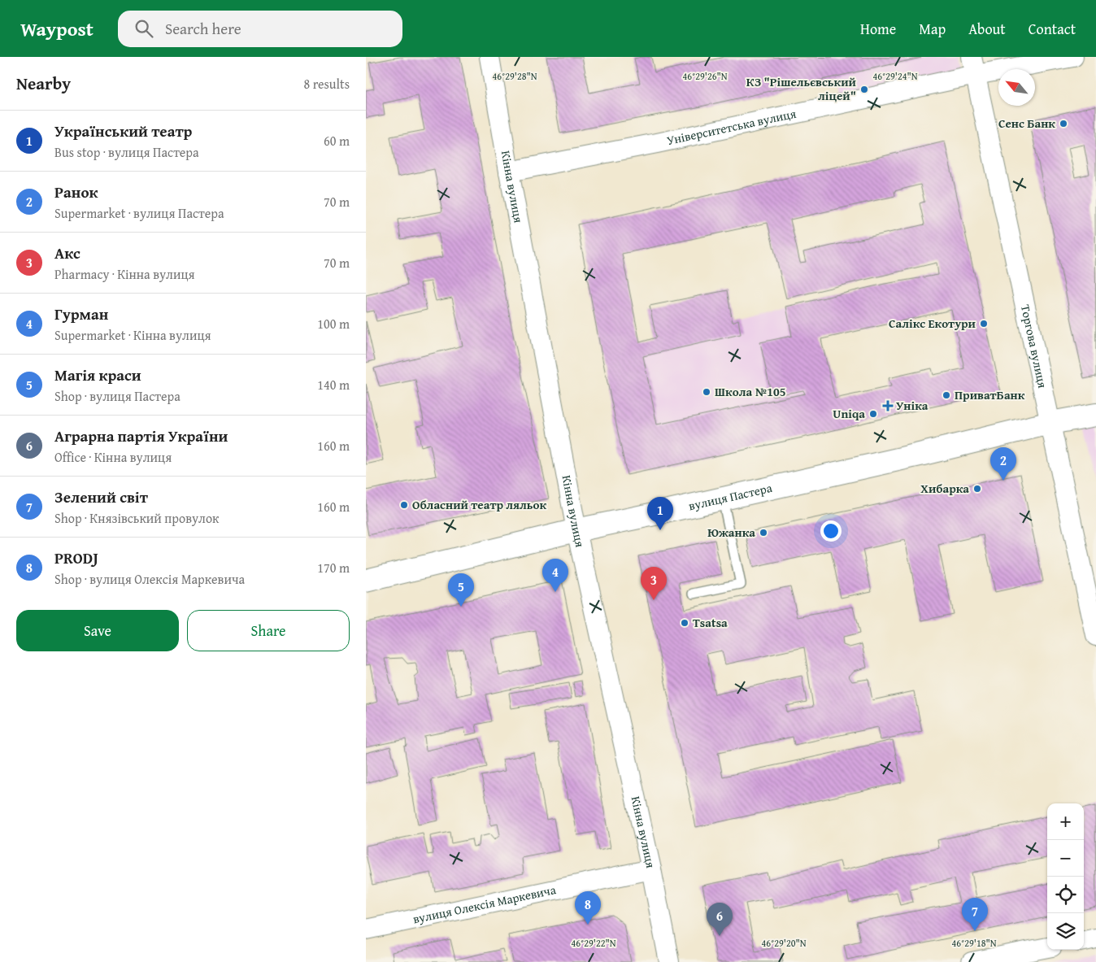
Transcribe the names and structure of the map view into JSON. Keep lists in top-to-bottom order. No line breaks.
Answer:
{"streets":{"street":["Університетська вулиця","Кінна вулиця","Торгова вулиця","вулиця Пастера","вулиця Олексія Маркевича"]},"crossings":[["Університетська вулиця","Кінна вулиця"],["Університетська вулиця","Торгова вулиця"],["Кінна вулиця","вулиця Пастера"],["Кінна вулиця","вулиця Олексія Маркевича"],["Торгова вулиця","вулиця Пастера"]],"places":{"other":["КЗ \"Рішельєвський ліцей\"","Сенс Банк","Салікс Екотури","Школа №105","ПриватБанк","Uniqa","Хибарка","Обласний театр ляльок","Южанка","Tsatsa"],"health":["Уніка"]},"north":"top left","page":{"header":"Waypost","search":"Search here","nav":["Home","Map","About","Contact"],"heading":["Nearby","8 results"],"list":[{"mark":"1","name":"Український театр","note":"Bus stop · вулиця Пастера","value":"60 m"},{"mark":"2","name":"Ранок","note":"Supermarket · вулиця Пастера","value":"70 m"},{"mark":"3","name":"Акс","note":"Pharmacy · Кінна вулиця","value":"70 m"},{"mark":"4","name":"Гурман","note":"Supermarket · Кінна вулиця","value":"100 m"},{"mark":"5","name":"Магія краси","note":"Shop · вулиця Пастера","value":"140 m"},{"mark":"6","name":"Аграрна партія України","note":"Office · Кінна вулиця","value":"160 m"},{"mark":"7","name":"Зелений світ","note":"Shop · Князівський провулок","value":"160 m"},{"mark":"8","name":"PRODJ","note":"Shop · вулиця Олексія Маркевича","value":"170 m"}],"pins":["2","1","4","3","5","8","7","6"],"buttons":["Save","Share"],"map_buttons":["+","−"]},"coordinates":["46°29'28\"N","46°29'26\"N","46°29'24\"N","46°29'22\"N","46°29'20\"N","46°29'18\"N"]}
